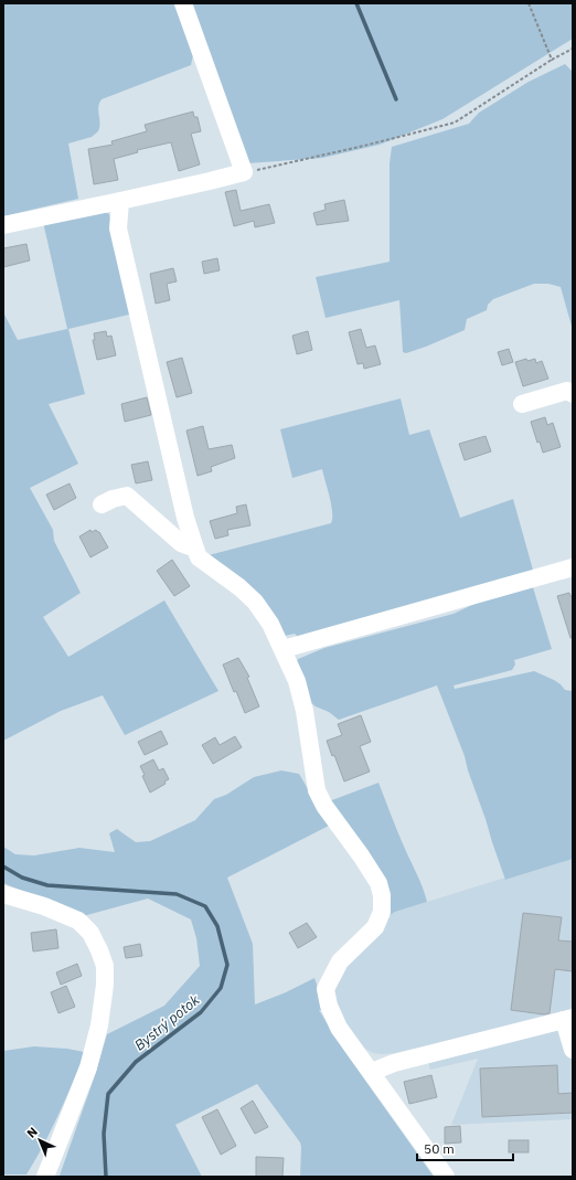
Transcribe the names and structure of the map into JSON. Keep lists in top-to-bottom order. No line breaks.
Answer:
{"water":["Bystrý potok"],"scale_bar":"50 m","north":"top left"}
